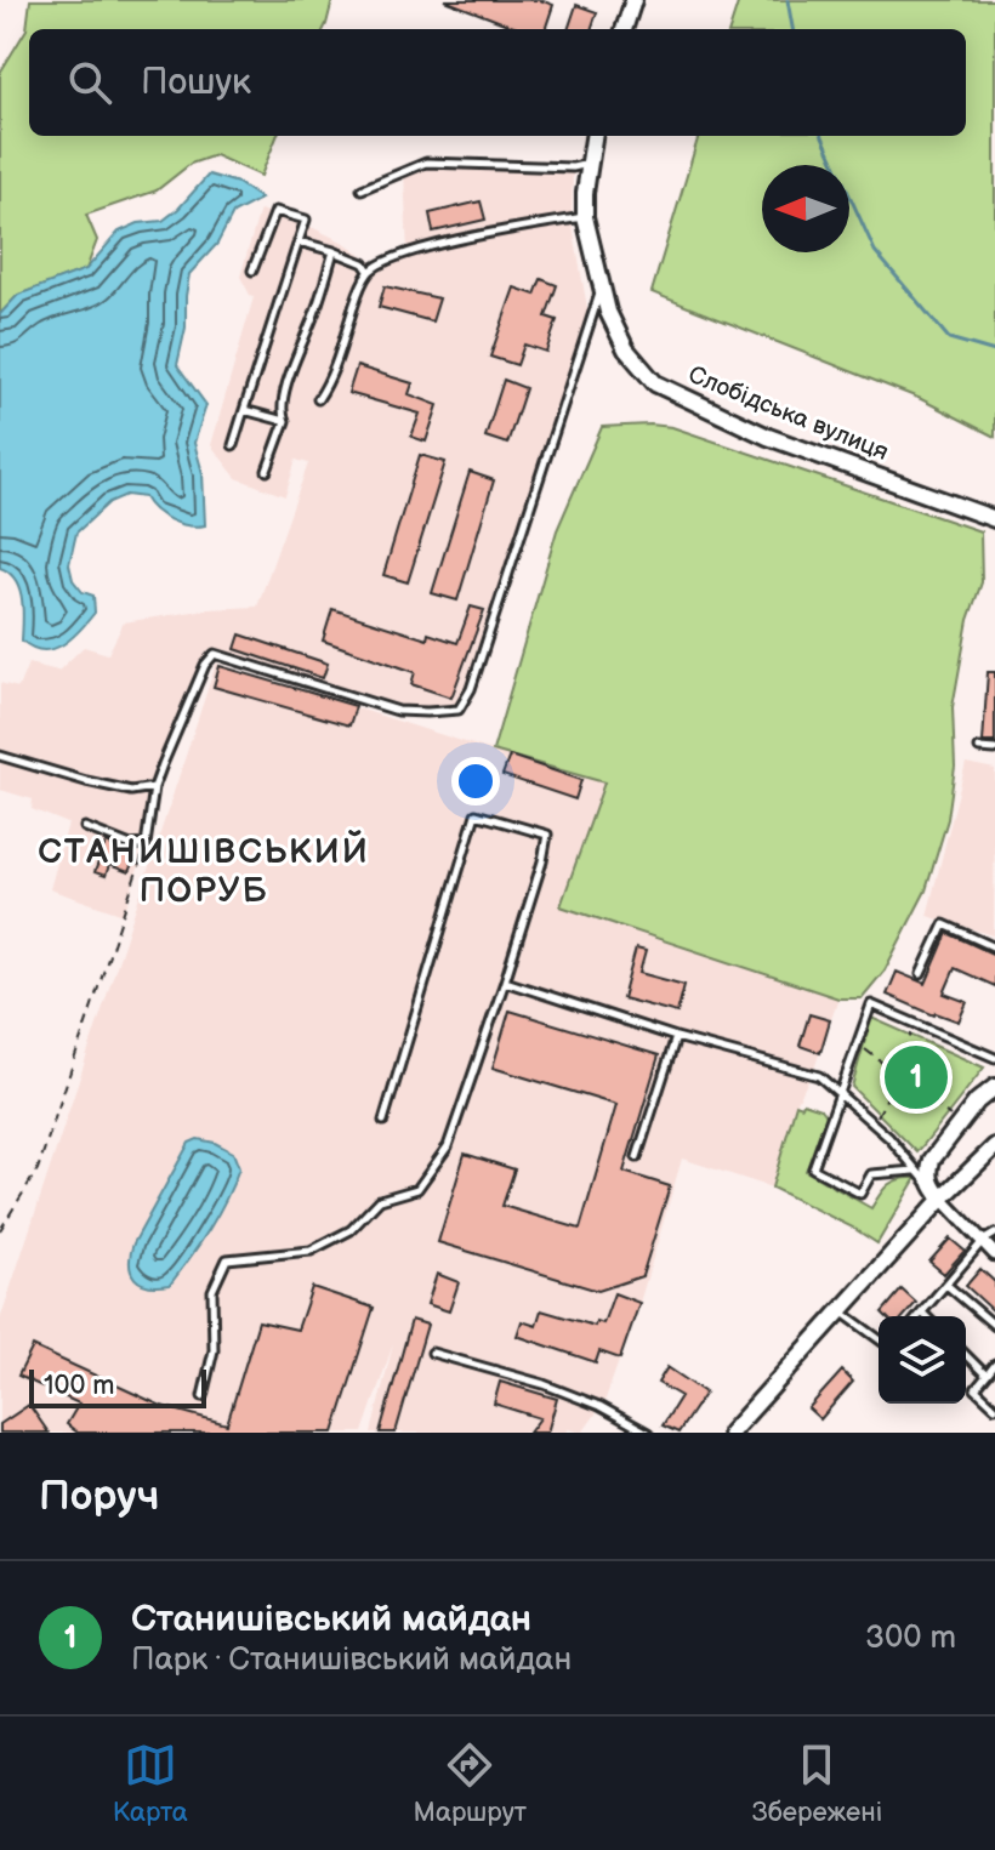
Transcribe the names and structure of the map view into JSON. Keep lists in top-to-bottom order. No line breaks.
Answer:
{"streets":{"street":["Слобідська вулиця"]},"districts":["СТАНИШІВСЬКИЙ ПОРУБ"],"scale_bar":"100 m","north":"left","page":{"search":"Пошук","pins":"1","scale":"100 m","heading":"Поруч","list":[{"mark":"1","name":"Станишівський майдан","note":"Парк · Станишівський майдан","value":"300 m"}],"nav":["Карта","Маршрут","Збережені"]}}
